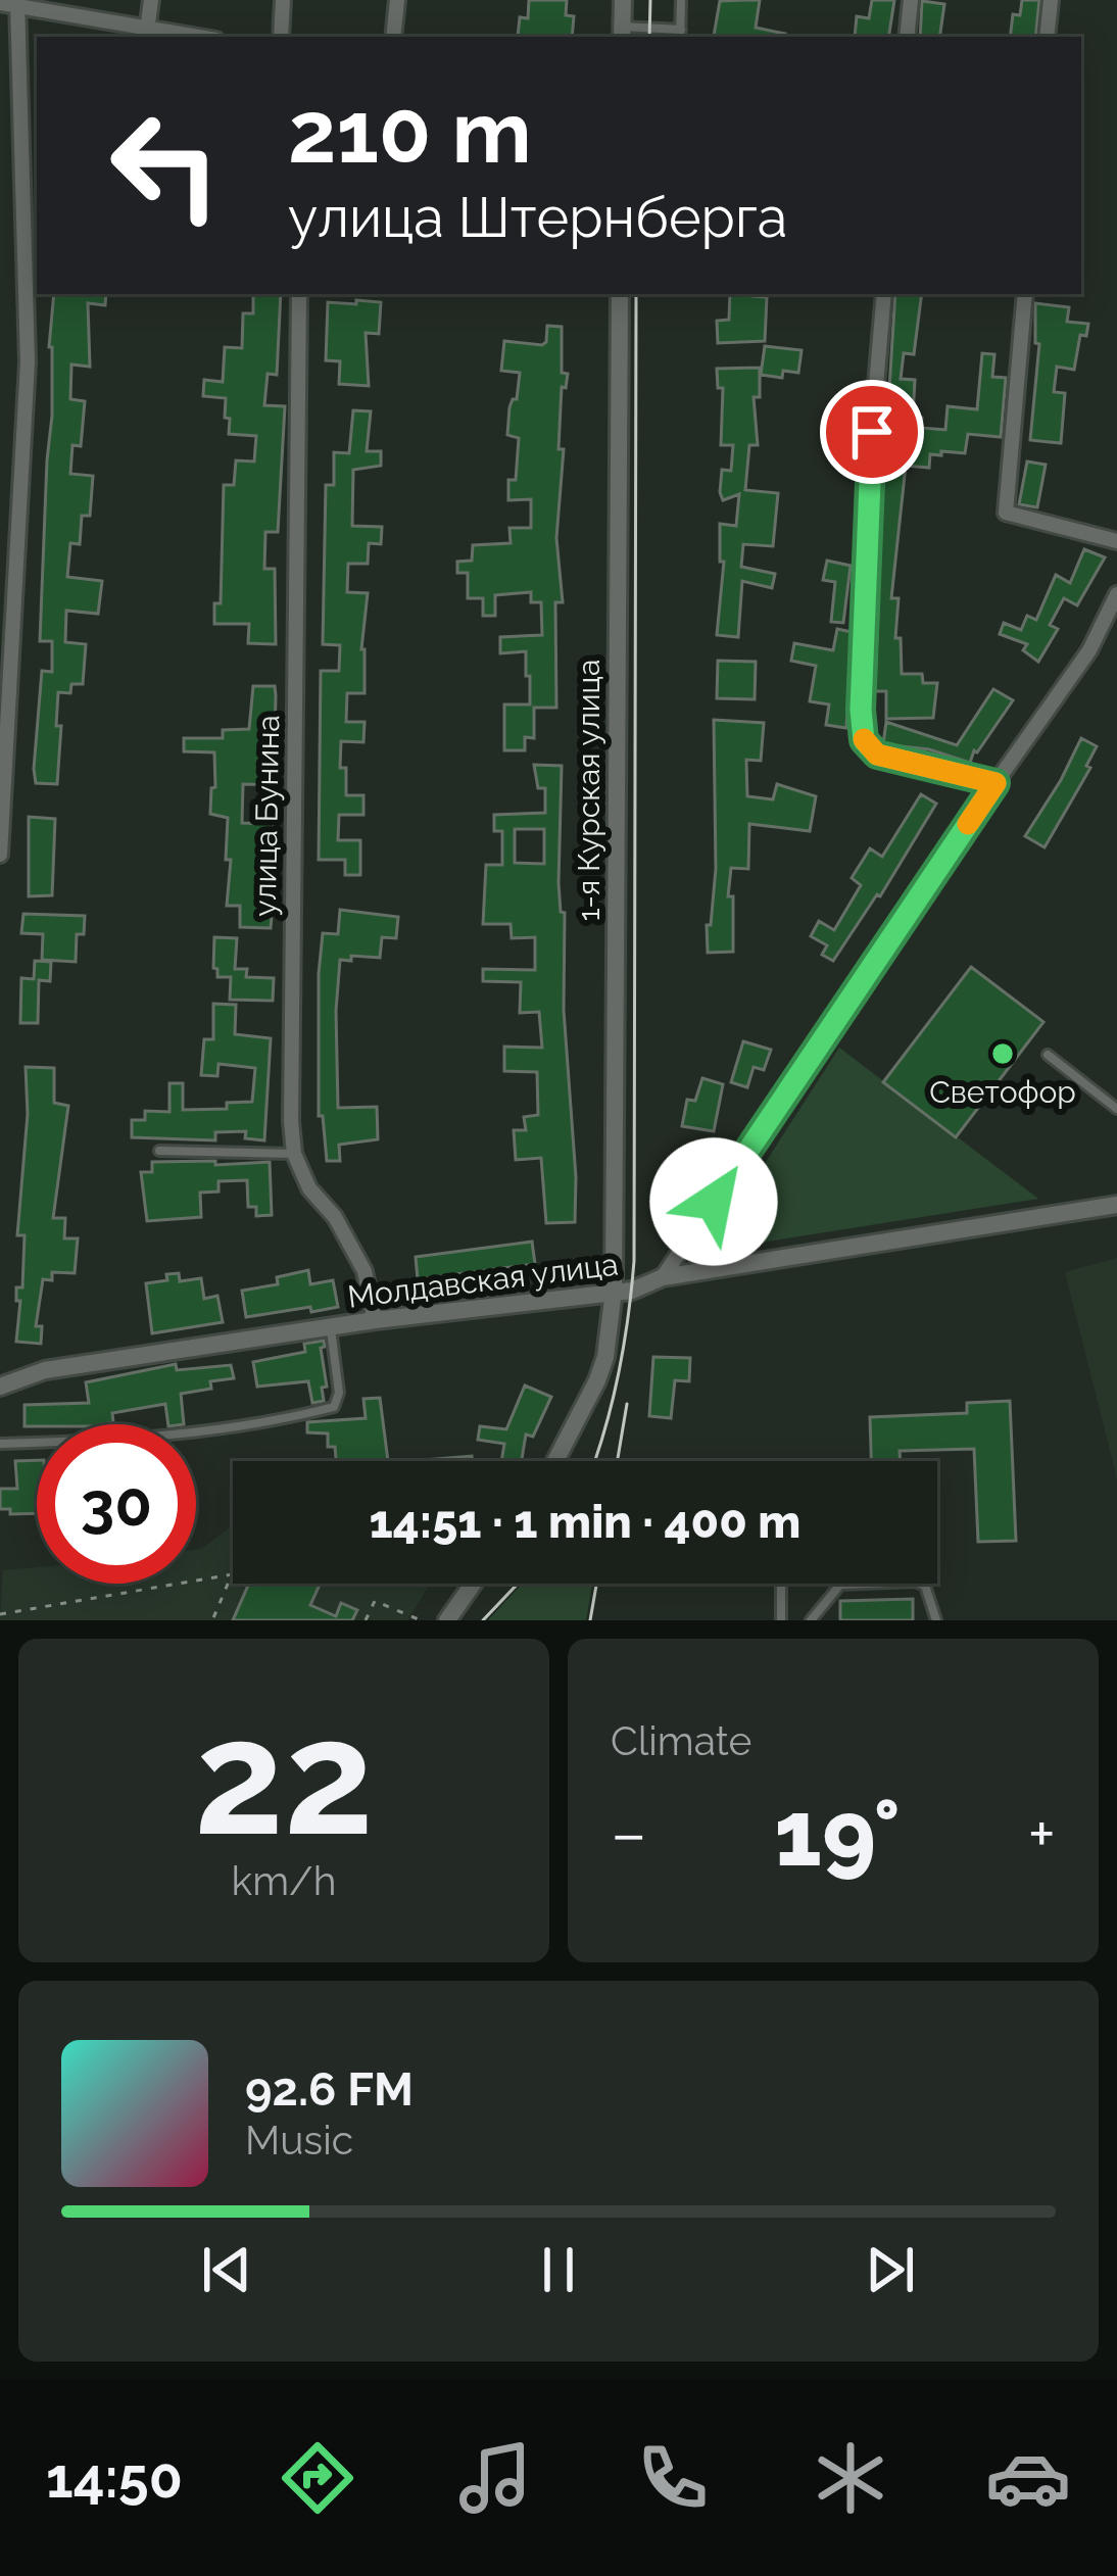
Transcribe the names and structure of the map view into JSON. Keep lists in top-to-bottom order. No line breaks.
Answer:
{"streets":{"street":["1-я Курская улица","улица Бунина","Молдавская улица"]},"crossings":[["1-я Курская улица","Молдавская улица"],["улица Бунина","Молдавская улица"]],"places":["Светофор"],"page":{"turn":["210 m","улица Штернберга"],"limit":"30","trip":"14:51 · 1 min · 400 m","tile":[["22","km/h"],"Climate"],"heat":["−","19°","+"],"song":["92.6 FM","Music"],"tabs":"14:50"}}
